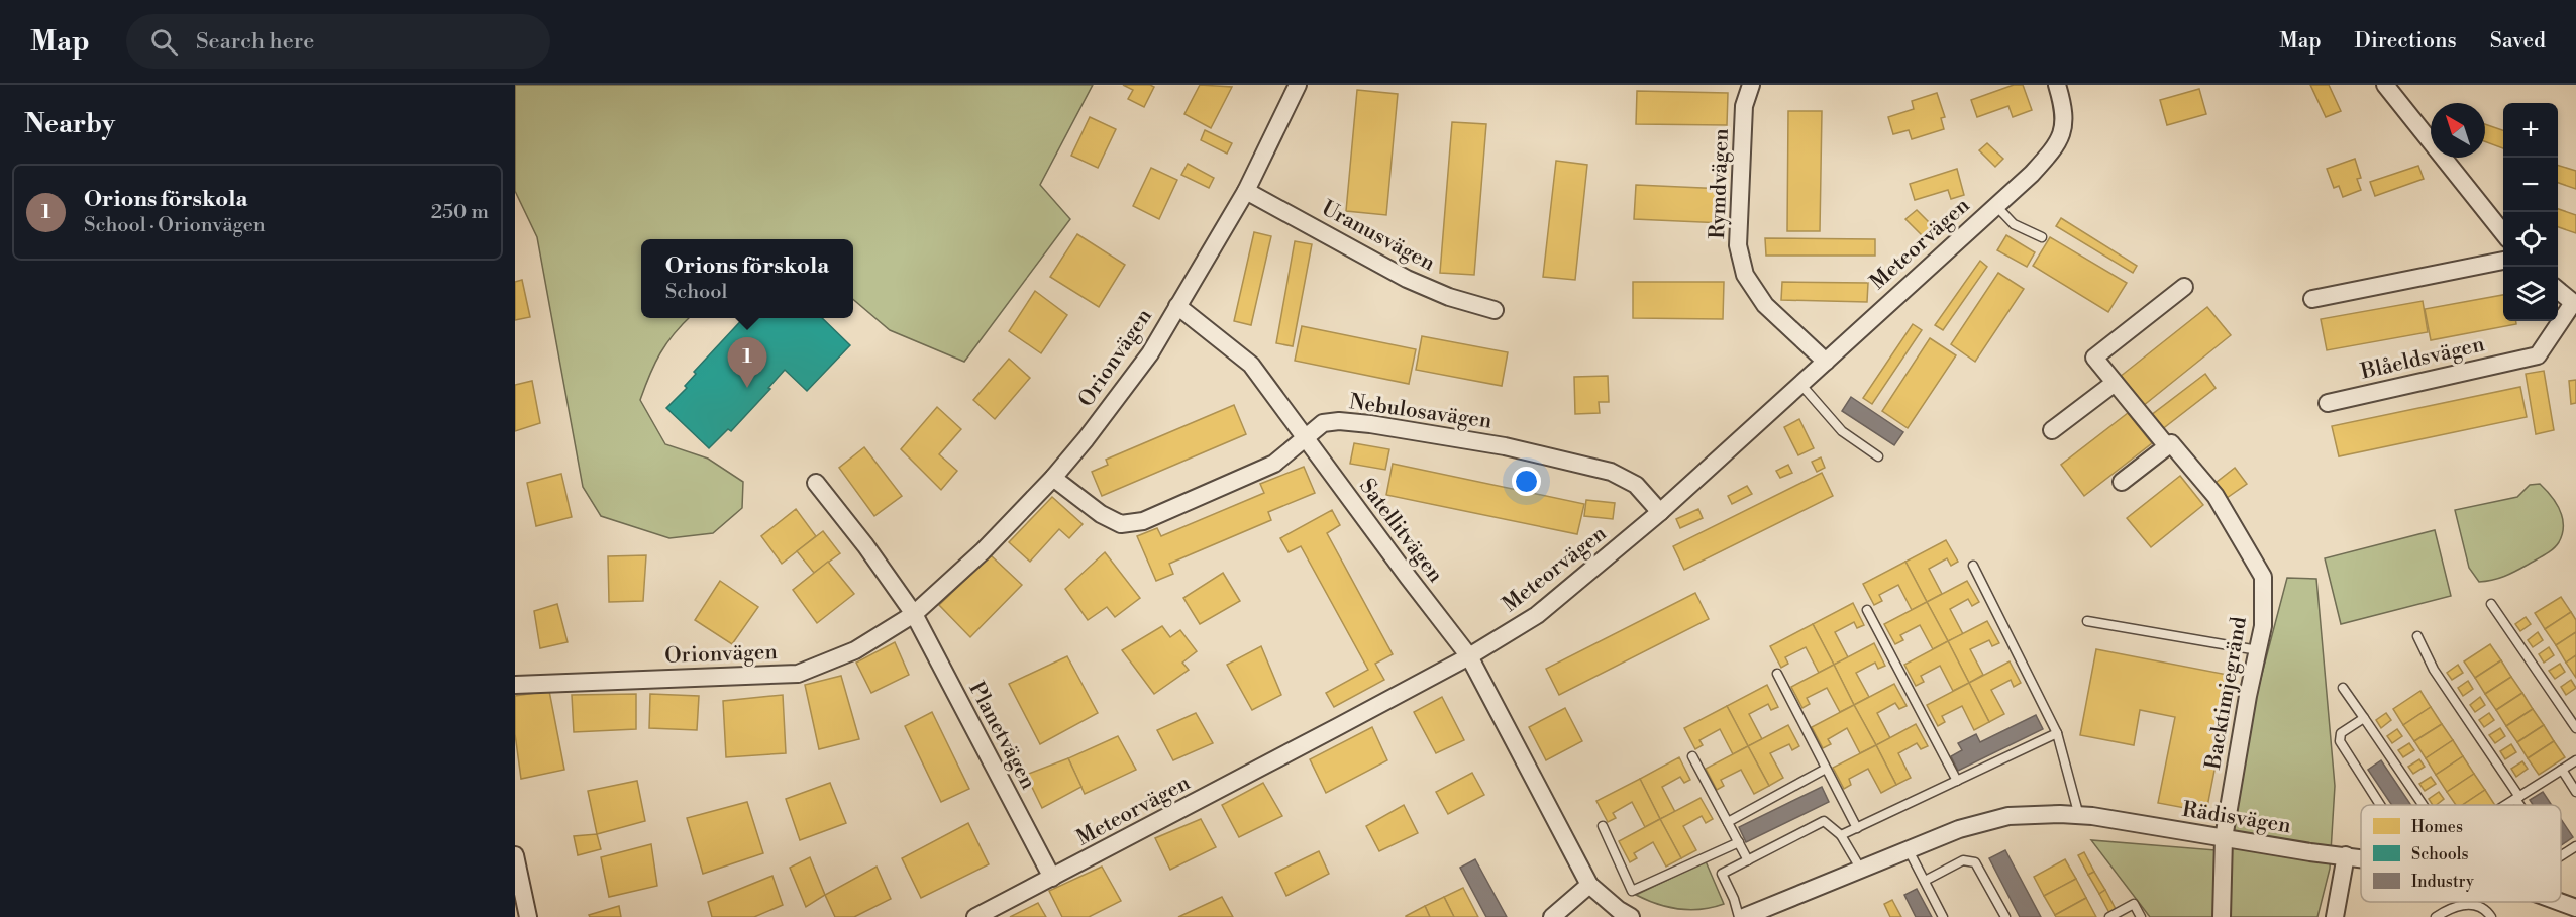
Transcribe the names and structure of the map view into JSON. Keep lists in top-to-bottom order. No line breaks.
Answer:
{"streets":{"street":["Rymdvägen","Uranusvägen","Meteorvägen","Orionvägen","Blåeldsvägen","Nebulosavägen","Satellitvägen","Backtimjegränd","Planetvägen","Rädisvägen"]},"crossings":[["Rymdvägen","Meteorvägen"],["Uranusvägen","Orionvägen"],["Meteorvägen","Nebulosavägen"],["Meteorvägen","Satellitvägen"],["Meteorvägen","Planetvägen"],["Orionvägen","Nebulosavägen"],["Orionvägen","Satellitvägen"],["Orionvägen","Planetvägen"],["Nebulosavägen","Satellitvägen"],["Backtimjegränd","Rädisvägen"]],"legend":["Homes","Schools","Industry"],"north":"top left","page":{"header":"Map","search":"Search here","nav":["Map","Directions","Saved"],"heading":"Nearby","map_buttons":["+","−"],"list":[{"mark":"1","name":"Orions förskola","note":"School · Orionvägen","value":"250 m"}],"popup":["Orions förskola","School"],"pins":"1"}}
